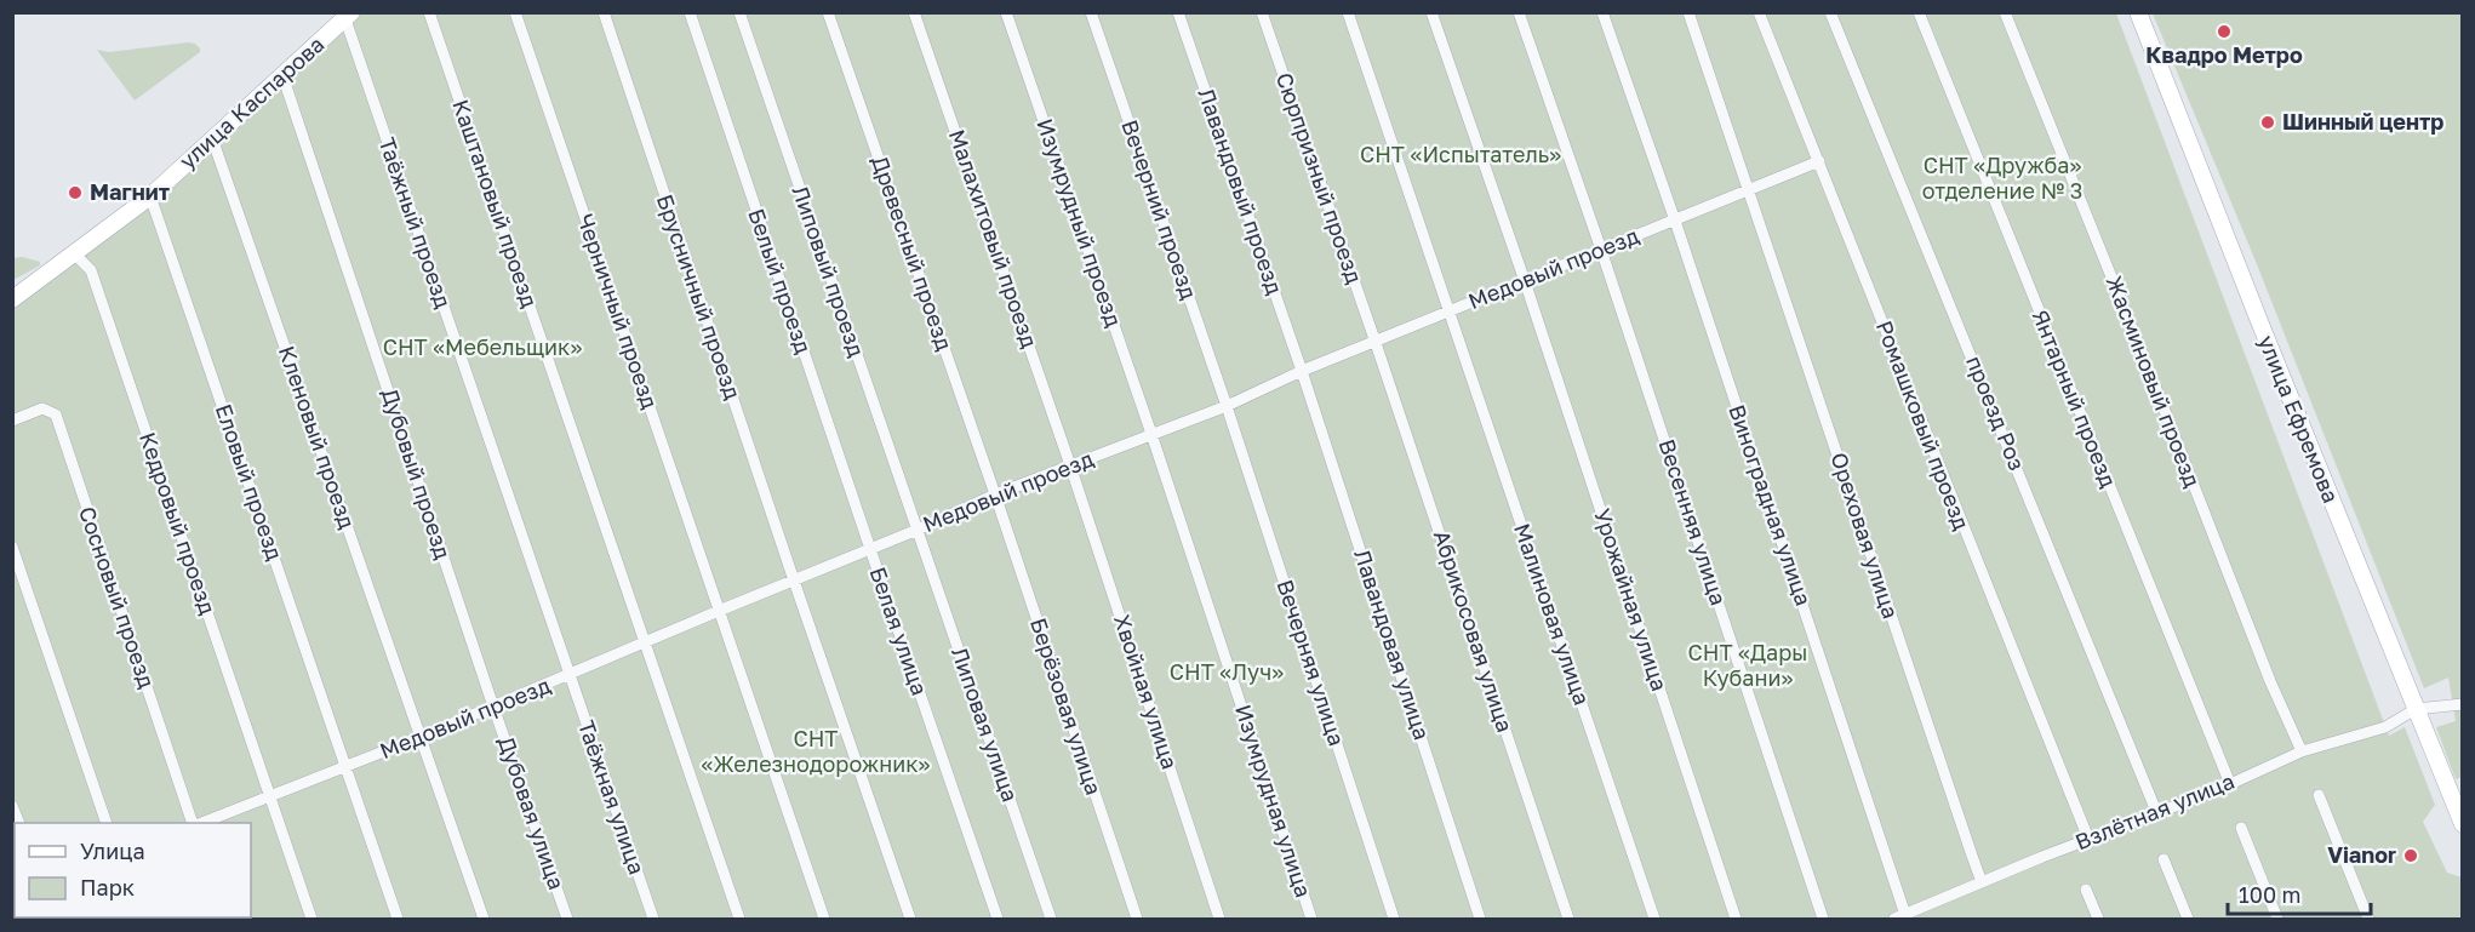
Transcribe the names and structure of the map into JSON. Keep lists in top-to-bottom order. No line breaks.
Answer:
{"streets":{"main road":["улица Каспарова","улица Ефремова"],"street":["Сюрпризный проезд","Лавандовый проезд","Каштановый проезд","Вечерний проезд","Таёжный проезд","Изумрудный проезд","Малахитовый проезд","Древесный проезд","Медовый проезд","Липовый проезд","Белый проезд","Брусничный проезд","Черничный проезд","Жасминовый проезд","Янтарный проезд","проезд Роз","Ромашковый проезд","Кленовый проезд","Дубовый проезд","Еловый проезд","Виноградная улица","Весенняя улица","Кедровый проезд","Ореховая улица","Сосновый проезд","Урожайная улица","Малиновая улица","Белая улица","Абрикосовая улица","Лавандовая улица","Вечерняя улица","Хвойная улица","Берёзовая улица","Липовая улица","Таёжная улица","Изумрудная улица","Взлётная улица","Дубовая улица"]},"crossings":[["улица Каспарова","Таёжный проезд"],["улица Каспарова","Кленовый проезд"],["улица Каспарова","Дубовый проезд"],["улица Каспарова","Еловый проезд"],["улица Каспарова","Кедровый проезд"],["Сюрпризный проезд","Медовый проезд"],["Сюрпризный проезд","Абрикосовая улица"],["Лавандовый проезд","Медовый проезд"],["Лавандовый проезд","Лавандовая улица"],["Каштановый проезд","Медовый проезд"],["Вечерний проезд","Медовый проезд"],["Вечерний проезд","Вечерняя улица"],["Таёжный проезд","Медовый проезд"],["Таёжный проезд","Таёжная улица"],["Изумрудный проезд","Медовый проезд"],["Изумрудный проезд","Изумрудная улица"],["Малахитовый проезд","Медовый проезд"],["Малахитовый проезд","Хвойная улица"],["Древесный проезд","Медовый проезд"],["Древесный проезд","Берёзовая улица"],["Медовый проезд","Липовый проезд"],["Медовый проезд","Белый проезд"],["Медовый проезд","Брусничный проезд"],["Медовый проезд","Черничный проезд"],["Медовый проезд","Ромашковый проезд"],["Медовый проезд","Кленовый проезд"],["Медовый проезд","Дубовый проезд"],["Медовый проезд","Еловый проезд"],["Медовый проезд","Виноградная улица"],["Медовый проезд","Весенняя улица"],["Медовый проезд","Кедровый проезд"],["Медовый проезд","Ореховая улица"],["Медовый проезд","Урожайная улица"],["Медовый проезд","Малиновая улица"],["Медовый проезд","Белая улица"],["Медовый проезд","Абрикосовая улица"],["Медовый проезд","Лавандовая улица"],["Медовый проезд","Вечерняя улица"],["Медовый проезд","Хвойная улица"],["Медовый проезд","Берёзовая улица"],["Медовый проезд","Липовая улица"],["Медовый проезд","Таёжная улица"],["Медовый проезд","Изумрудная улица"],["Медовый проезд","Дубовая улица"],["Липовый проезд","Липовая улица"],["Белый проезд","Белая улица"],["Жасминовый проезд","Взлётная улица"],["Янтарный проезд","Взлётная улица"],["проезд Роз","Взлётная улица"],["улица Ефремова","Взлётная улица"],["Ромашковый проезд","Взлётная улица"],["Дубовый проезд","Дубовая улица"],["Виноградная улица","Взлётная улица"],["Ореховая улица","Взлётная улица"]],"parks":["СНТ «Испытатель»","СНТ «Дружба» отделение № 3","СНТ «Мебельщик»","СНТ «Дары Кубани»","СНТ «Луч»","СНТ «Железнодорожник»"],"places":["Квадро Метро","Шинный центр","Магнит","Vianor"],"legend":["Улица","Парк"],"scale_bar":"100 m"}
